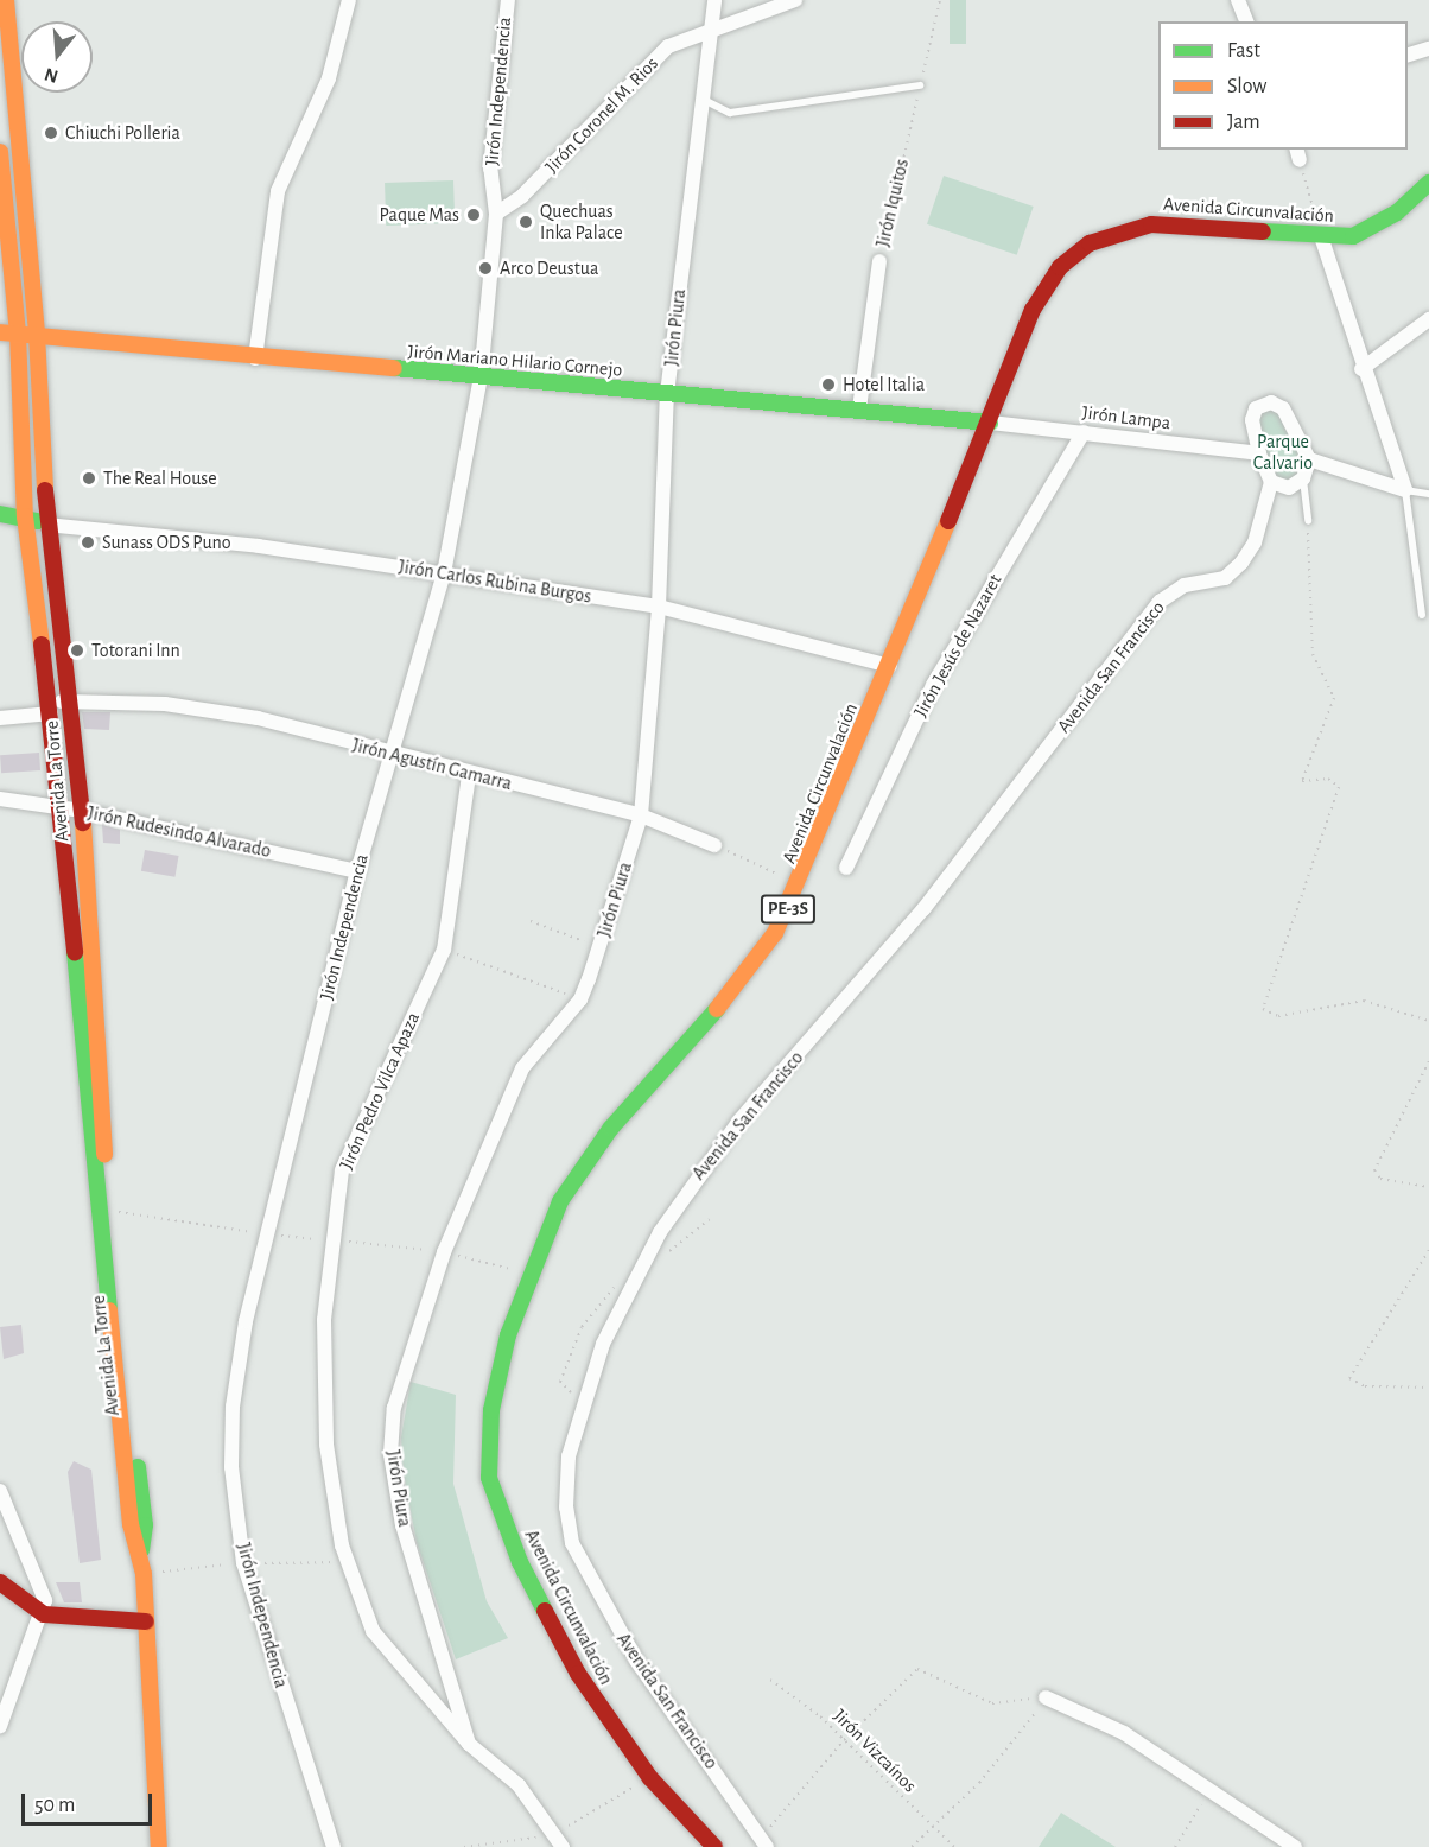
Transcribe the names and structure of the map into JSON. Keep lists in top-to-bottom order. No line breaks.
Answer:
{"streets":{"main road":["Avenida Circunvalación","Jirón Mariano Hilario Cornejo","Avenida La Torre","PE-3S"],"street":["Jirón Independencia","Jirón Coronel M. Rios","Jirón Iquitos","Jirón Piura","Jirón Lampa","Jirón Carlos Rubina Burgos","Jirón Jesús de Nazaret","Avenida San Francisco","Jirón Agustín Gamarra","Jirón Rudesindo Alvarado","Jirón Pedro Vilca Apaza"],"path":["Jirón Vizcaínos"]},"crossings":[["Jirón Independencia","Jirón Coronel M. Rios"],["Jirón Independencia","Jirón Mariano Hilario Cornejo"],["Jirón Independencia","Jirón Carlos Rubina Burgos"],["Jirón Independencia","Jirón Agustín Gamarra"],["Jirón Independencia","Jirón Rudesindo Alvarado"],["Jirón Coronel M. Rios","Jirón Piura"],["Jirón Iquitos","Jirón Mariano Hilario Cornejo"],["Avenida Circunvalación","Jirón Mariano Hilario Cornejo"],["Avenida Circunvalación","Jirón Lampa"],["Avenida Circunvalación","Jirón Carlos Rubina Burgos"],["Jirón Piura","Jirón Mariano Hilario Cornejo"],["Jirón Piura","Jirón Carlos Rubina Burgos"],["Jirón Piura","Jirón Agustín Gamarra"],["Jirón Piura","Jirón Pedro Vilca Apaza"],["Jirón Mariano Hilario Cornejo","Jirón Lampa"],["Jirón Mariano Hilario Cornejo","Avenida La Torre"],["Jirón Lampa","Jirón Jesús de Nazaret"],["Jirón Carlos Rubina Burgos","Avenida La Torre"],["Jirón Agustín Gamarra","Avenida La Torre"],["Jirón Agustín Gamarra","Jirón Pedro Vilca Apaza"],["Avenida La Torre","Jirón Rudesindo Alvarado"]],"parks":["Parque Calvario"],"places":["Chiuchi Polleria","Paque Mas","Quechuas Inka Palace","Arco Deustua","Hotel Italia","The Real House","Sunass ODS Puno","Totorani Inn"],"legend":["Fast","Slow","Jam"],"scale_bar":"50 m","north":"bottom"}
